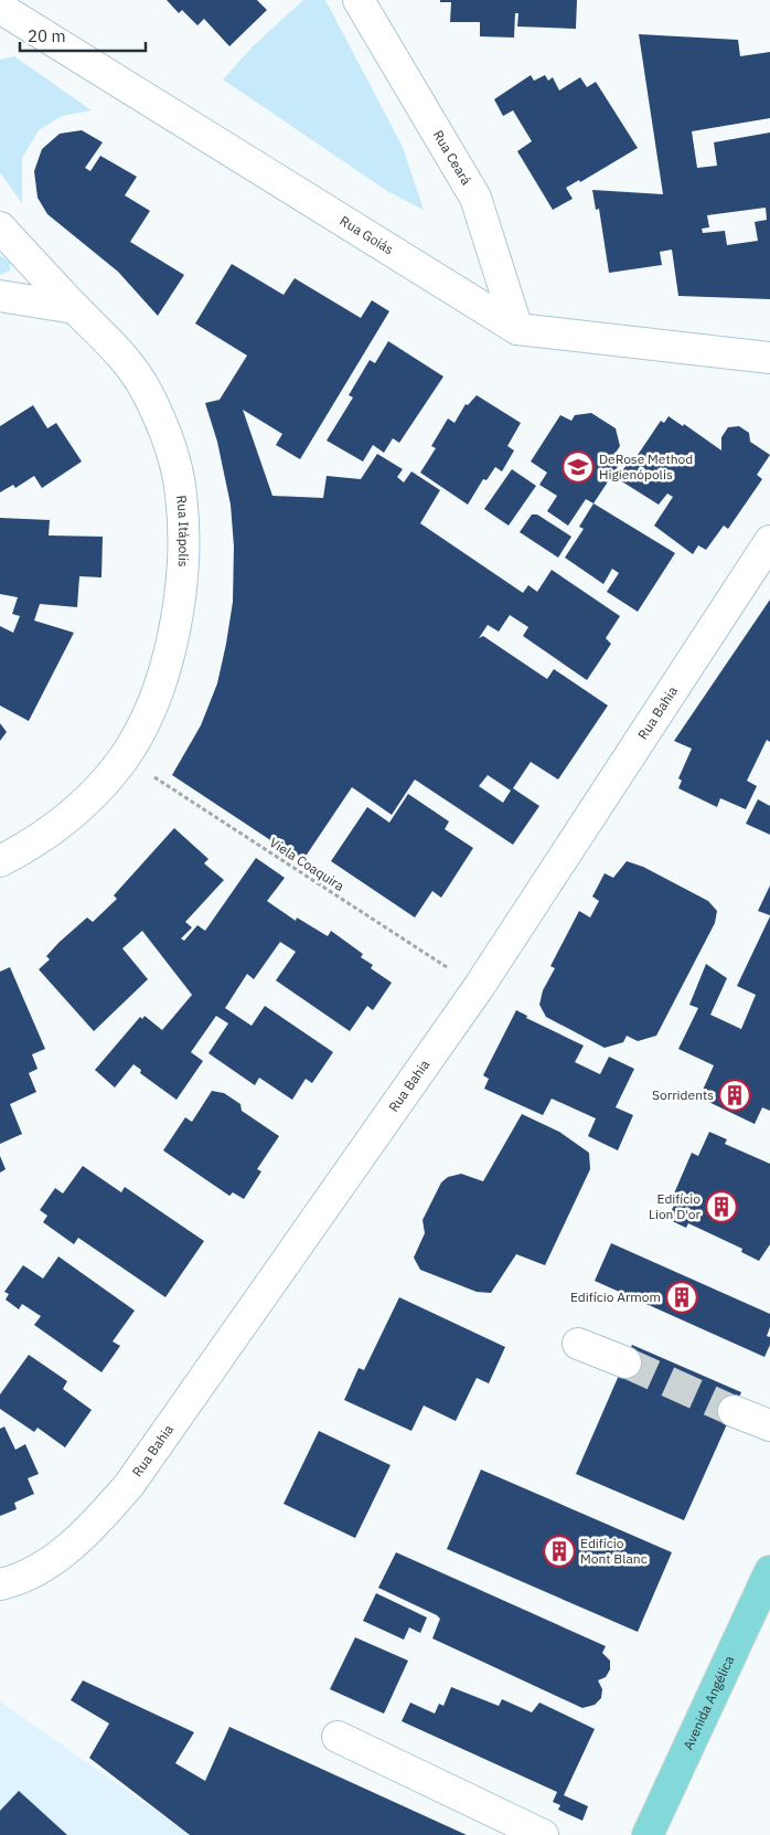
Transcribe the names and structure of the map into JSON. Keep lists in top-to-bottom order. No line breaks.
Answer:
{"streets":{"main road":["Avenida Angélica"],"street":["Rua Ceará","Rua Goiás","Rua Itápolis","Rua Bahia"],"path":["Viela Coaquira"]},"crossings":[["Rua Ceará","Rua Goiás"],["Rua Itápolis","Viela Coaquira"],["Rua Bahia","Viela Coaquira"]],"places":{"school or university":["DeRose Method Higienópolis"],"building":["Sorridents","Edifício Lion D'or","Edifício Armom","Edifício Mont Blanc"]},"scale_bar":"20 m"}
